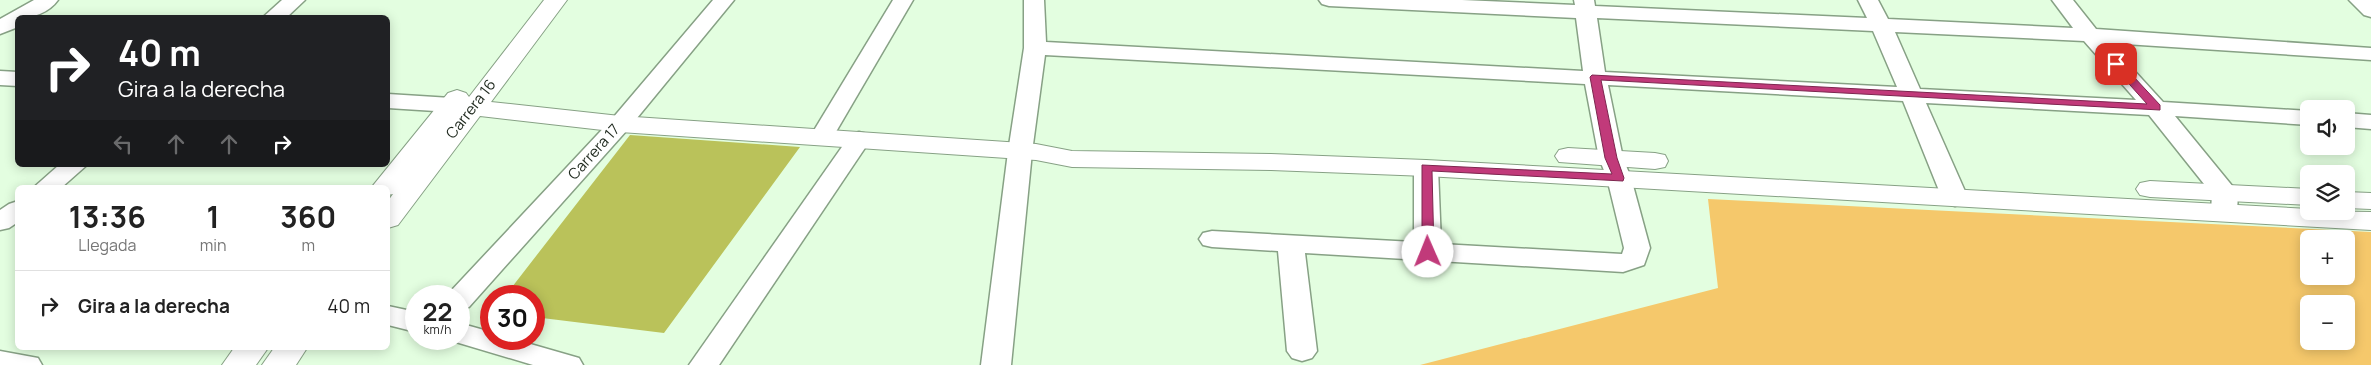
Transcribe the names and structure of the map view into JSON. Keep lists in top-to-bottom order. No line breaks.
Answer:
{"streets":{"street":["Carrera 16","Carrera 17"]},"page":{"turn":["40 m","Gira a la derecha"],"map_buttons":["+","−"],"eta":["13:36","Llegada","1","min","360","m"],"list":[{"name":"Gira a la derecha","value":"40 m"}],"speed":"22 km/h","limit":"30"}}
